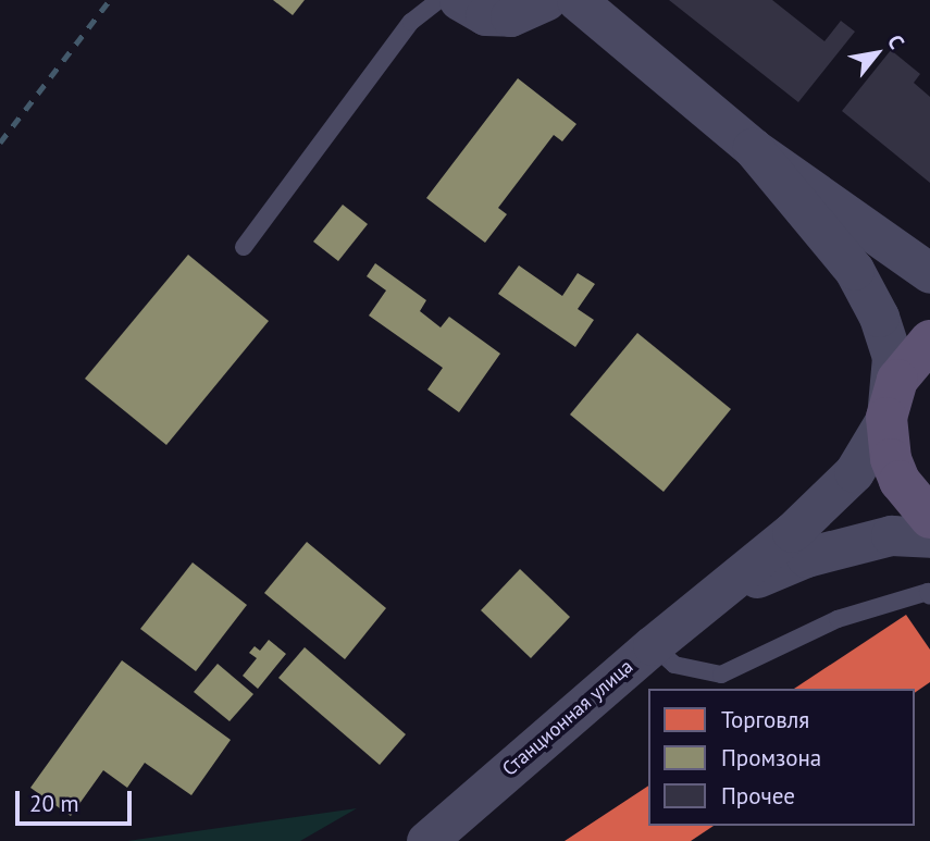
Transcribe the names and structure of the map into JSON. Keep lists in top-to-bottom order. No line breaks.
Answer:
{"streets":{"street":["Станционная улица"]},"legend":["Торговля","Промзона","Прочее"],"scale_bar":"20 m","north":"top right"}
